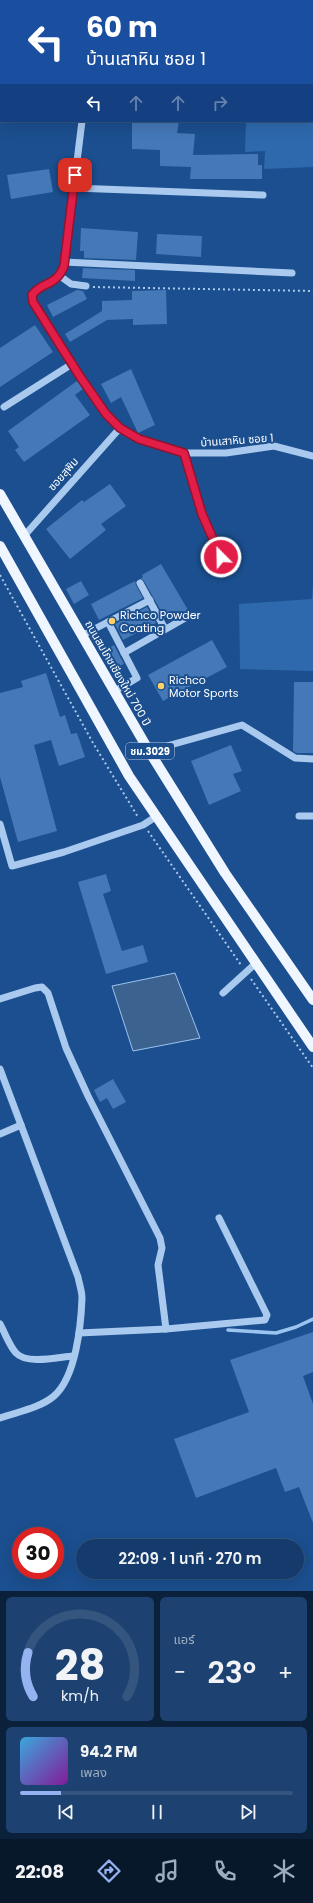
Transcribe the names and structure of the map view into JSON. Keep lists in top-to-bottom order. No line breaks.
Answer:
{"streets":{"main road":["ถนนสมโภชเชียงใหม่ 700 ปี","ชม.3029"],"street":["บ้านเสาหิน ซอย 1","ซอยสุพิม"]},"crossings":[["บ้านเสาหิน ซอย 1","ซอยสุพิม"],["ซอยสุพิม","ถนนสมโภชเชียงใหม่ 700 ปี"]],"places":["Richco Powder Coating","Richco Motor Sports"],"page":{"turn":["60 m","บ้านเสาหิน ซอย 1"],"limit":"30","trip":"22:09 · 1 นาที · 270 m","tile":"แอร์","heat":["−","23°","+"],"song":["94.2 FM","เพลง"],"tabs":"22:08","gauge":["28","km/h"]}}
